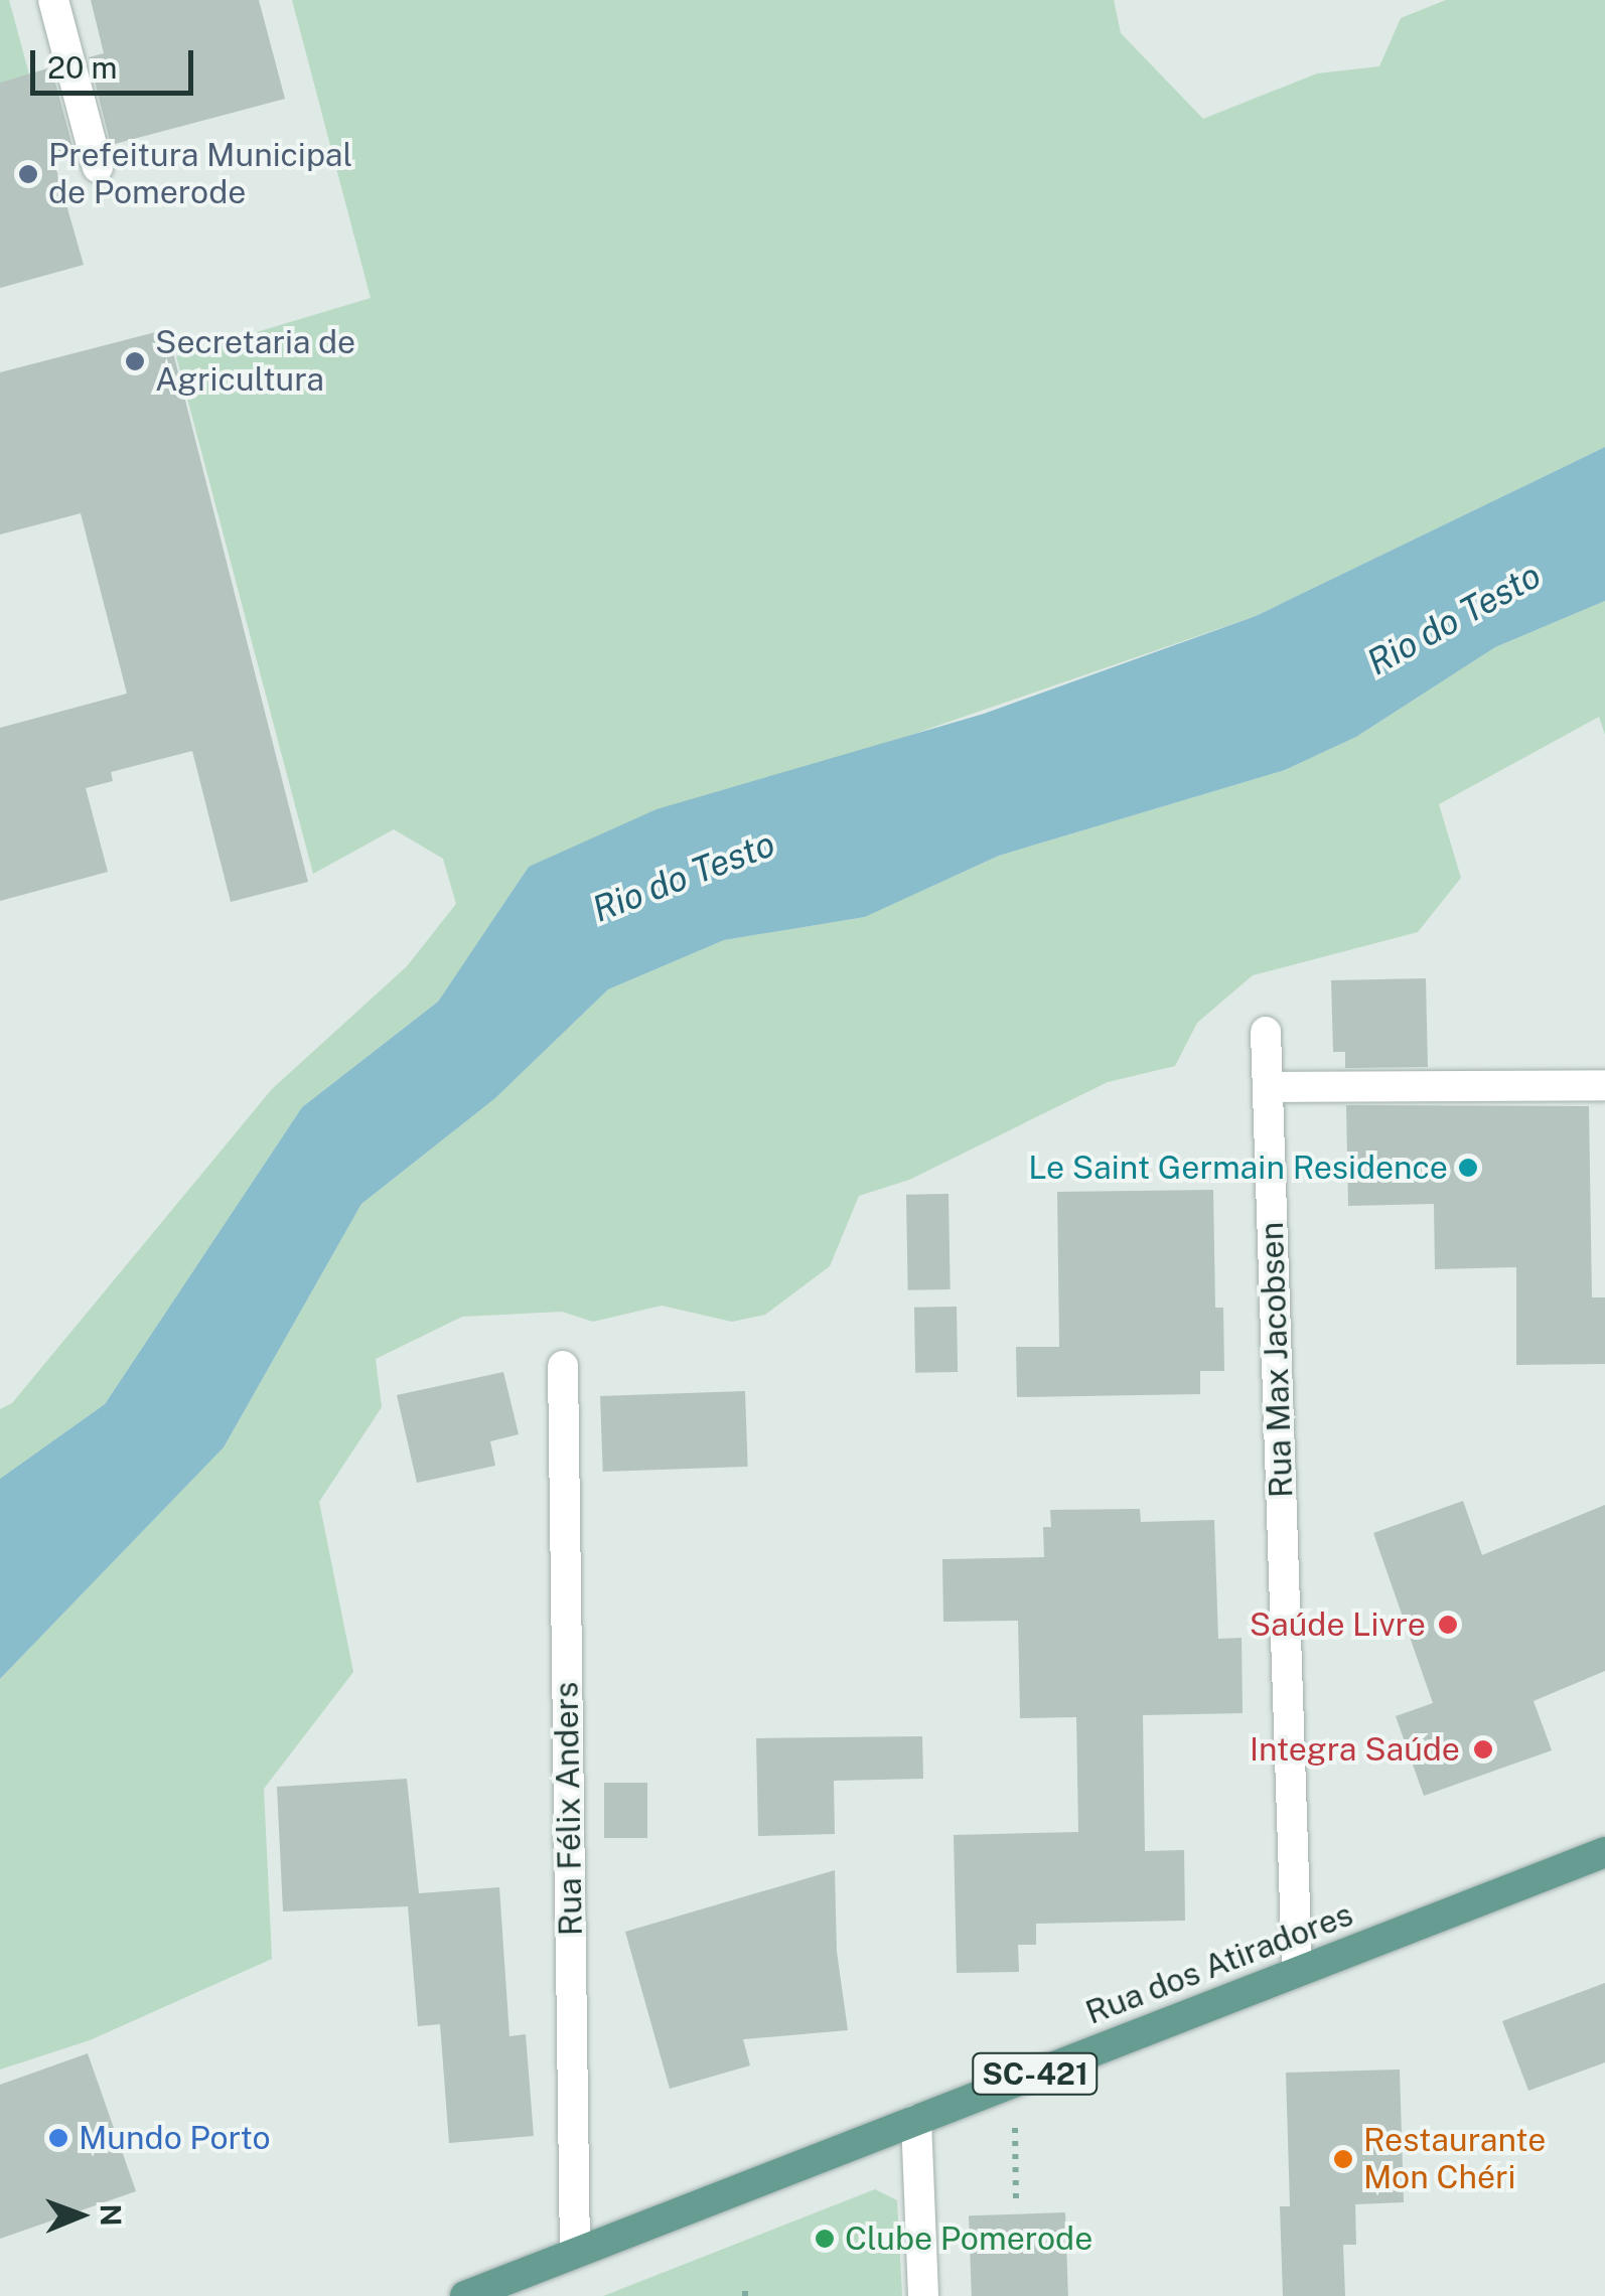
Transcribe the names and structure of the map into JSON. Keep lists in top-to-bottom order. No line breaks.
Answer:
{"streets":{"main road":["Rua dos Atiradores","SC-421"],"street":["Rua Max Jacobsen","Rua Félix Anders"]},"crossings":[["Rua Max Jacobsen","Rua dos Atiradores"],["Rua Félix Anders","Rua dos Atiradores"]],"water":["Rio do Testo"],"places":["Prefeitura Municipal de Pomerode","Secretaria de Agricultura","Le Saint Germain Residence","Saúde Livre","Integra Saúde","Mundo Porto","Restaurante Mon Chéri","Clube Pomerode"],"scale_bar":"20 m","north":"right"}
